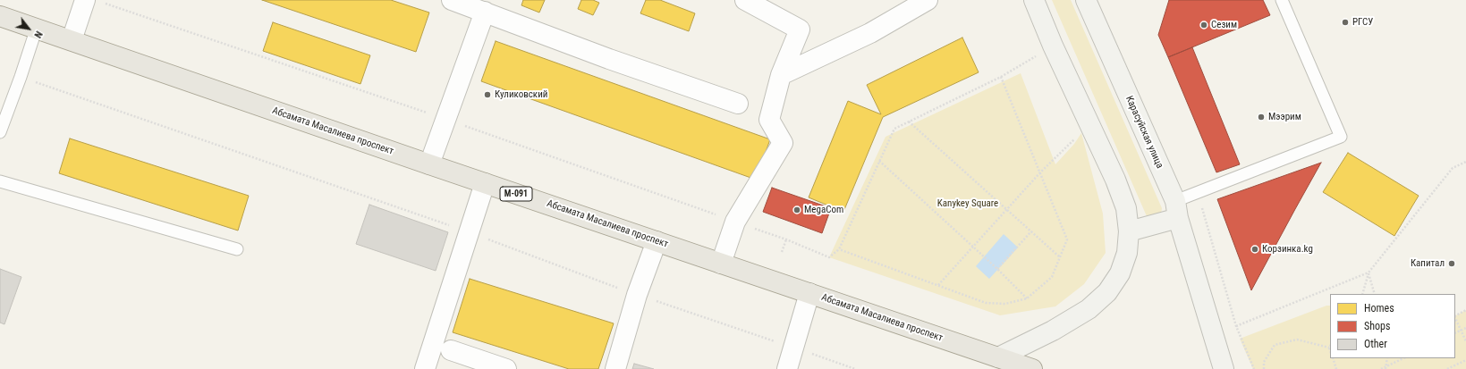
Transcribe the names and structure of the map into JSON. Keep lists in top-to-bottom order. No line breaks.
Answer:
{"streets":{"main road":["Абсамата Масалиева проспект","Карасуйская улица","М-091"]},"parks":["Kanykey Square"],"places":["РГСУ","Сезим","Куликовский","Мээрим","MegaCom","Корзинка.kg","Капитал"],"legend":["Homes","Shops","Other"],"north":"bottom right"}
